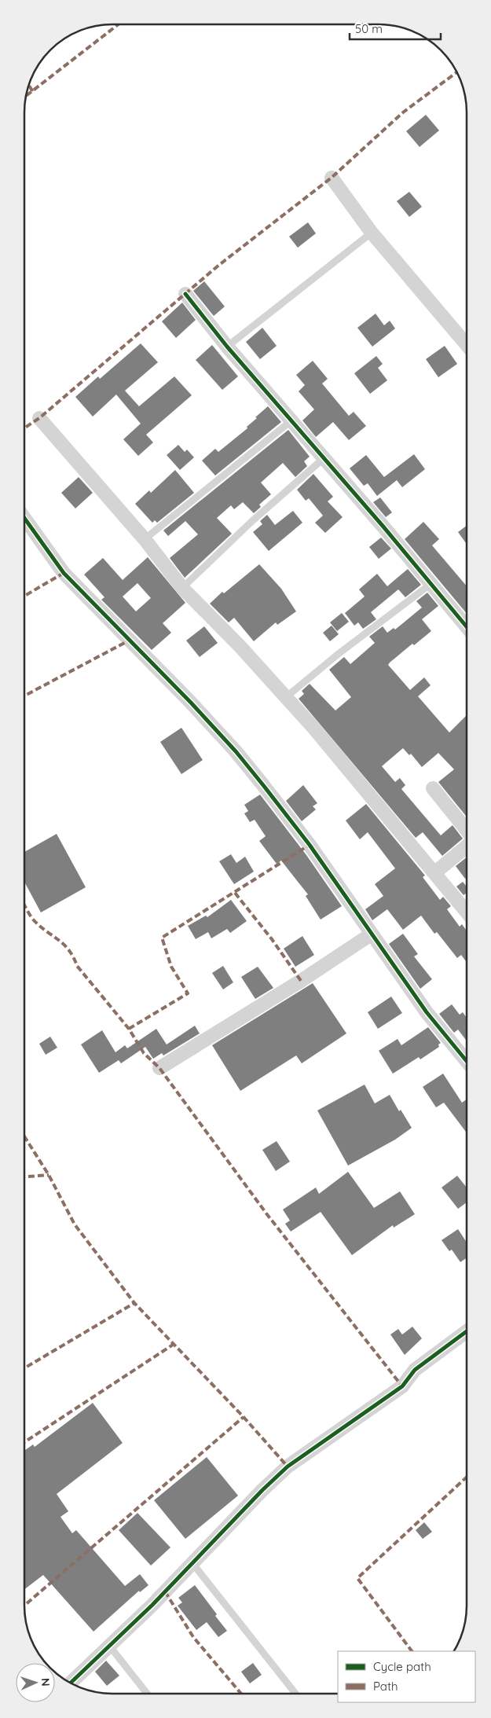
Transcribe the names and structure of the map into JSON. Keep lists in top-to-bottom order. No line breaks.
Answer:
{"legend":["Cycle path","Path"],"scale_bar":"50 m","north":"right"}
